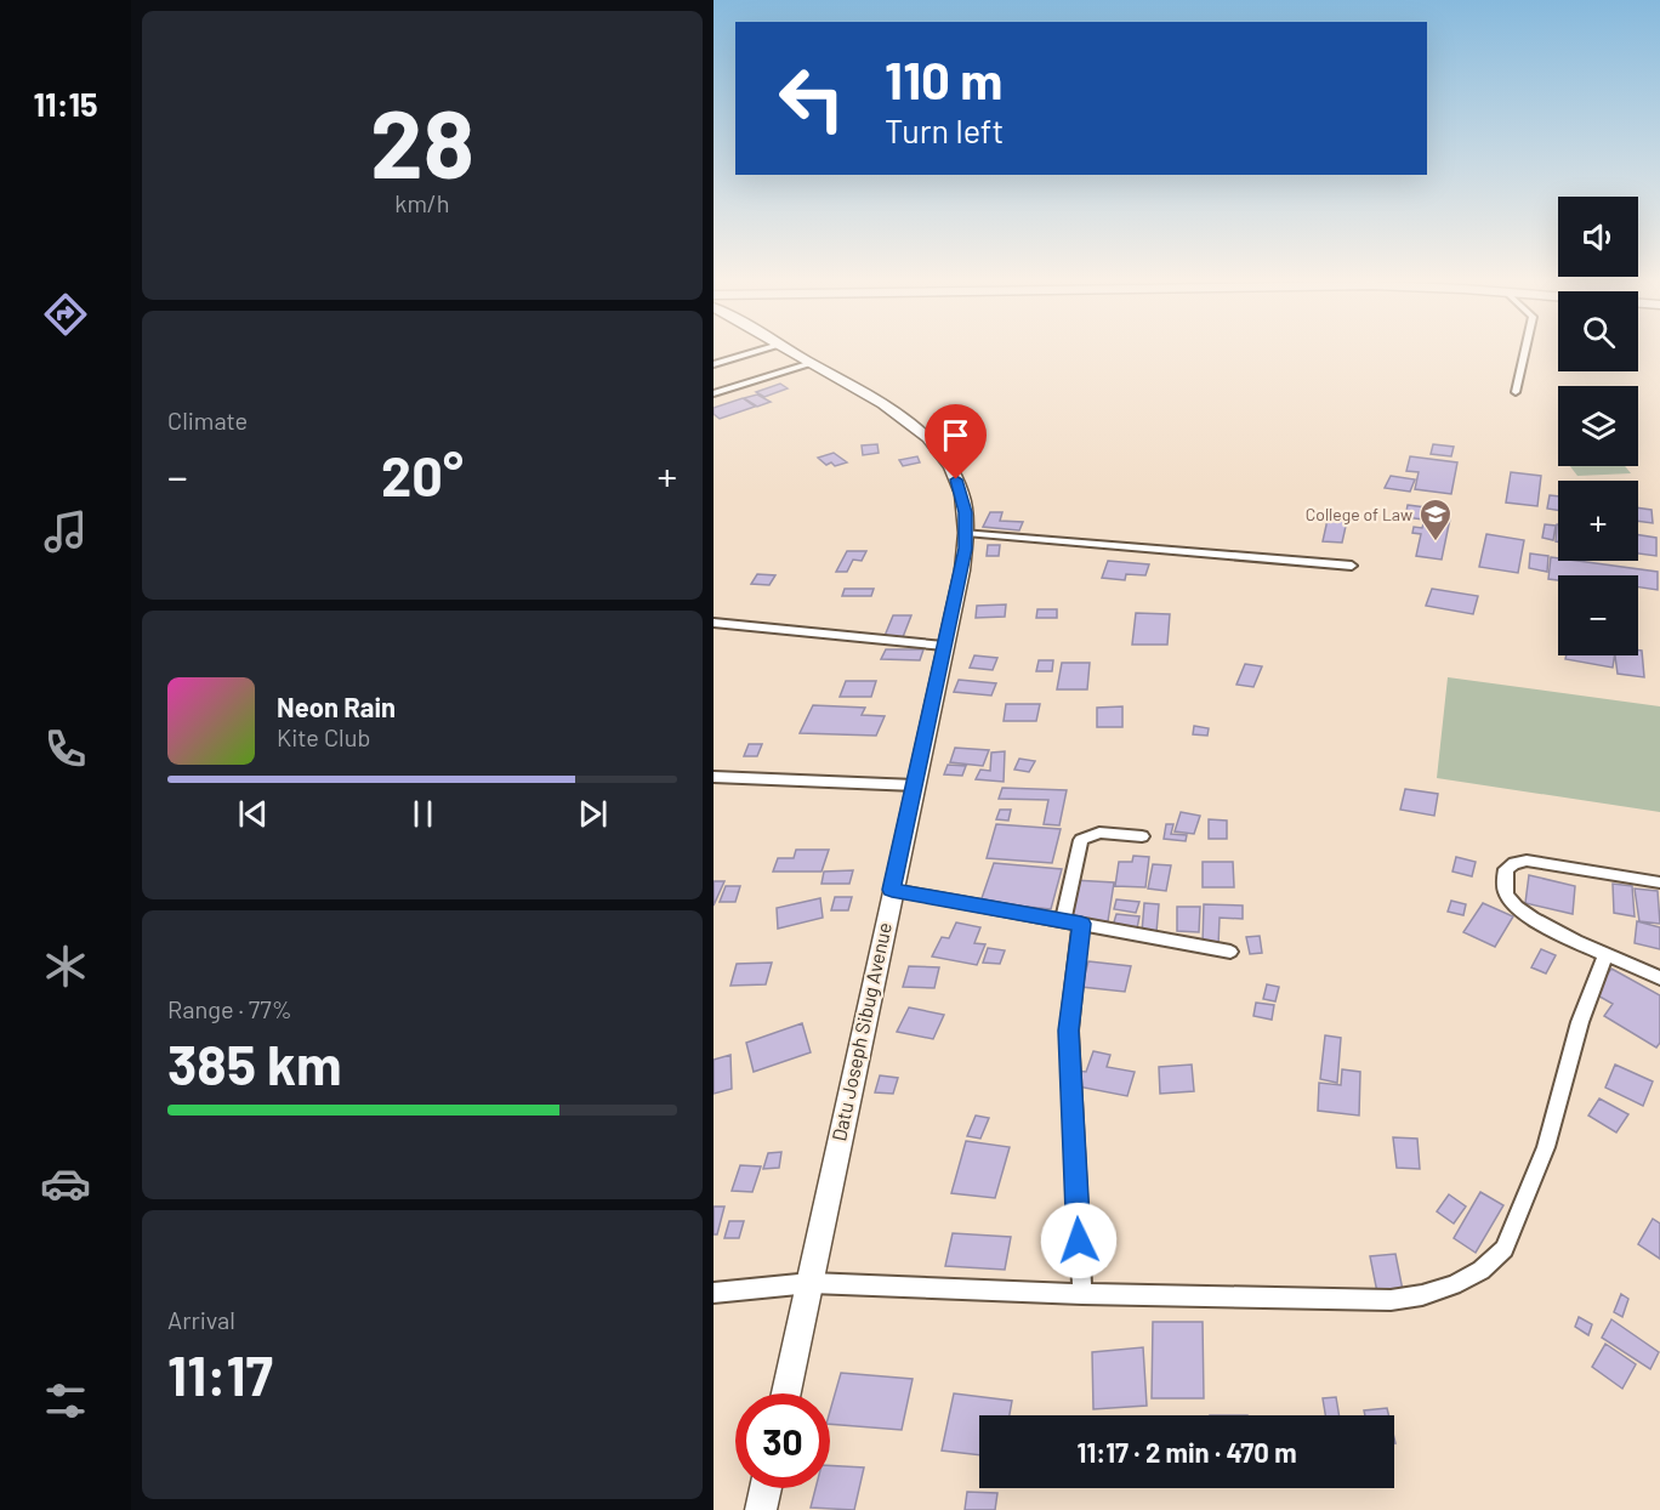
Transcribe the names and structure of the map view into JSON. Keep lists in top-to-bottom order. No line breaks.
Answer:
{"streets":{"main road":["Datu Joseph Sibug Avenue"]},"places":{"school or university":["College of Law"]},"page":{"tabs":"11:15","tile":[["28","km/h"],"Climate",["Range · 77%","385 km"],["Arrival","11:17"]],"turn":["110 m","Turn left"],"map_buttons":["+","−"],"heat":["−","20°","+"],"song":["Neon Rain","Kite Club"],"limit":"30","trip":"11:17 · 2 min · 470 m"}}
